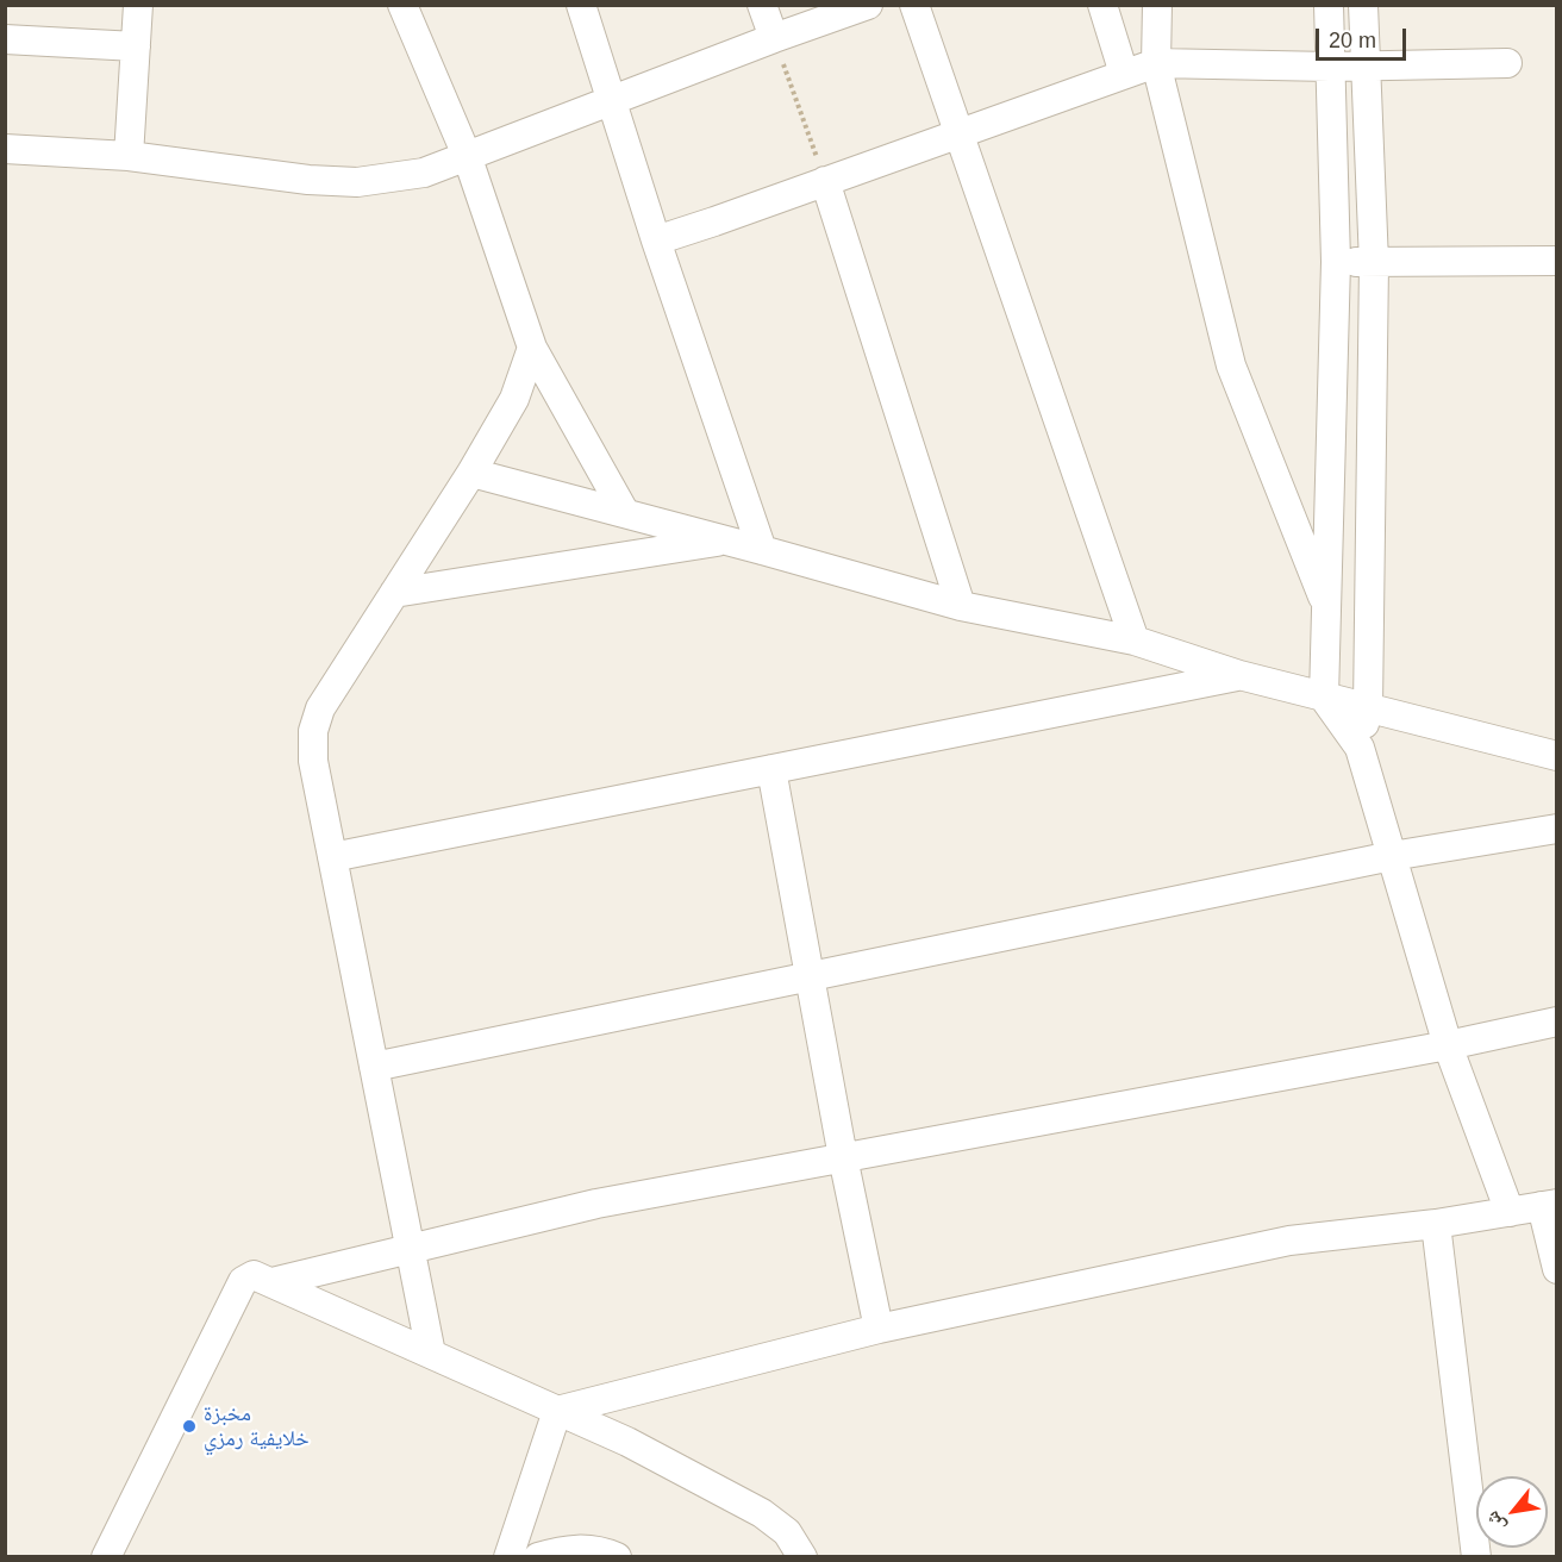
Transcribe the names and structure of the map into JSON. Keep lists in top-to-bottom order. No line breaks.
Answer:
{"places":["مخبزة خلايفية رمزي"],"scale_bar":"20 m","north":"bottom left"}
